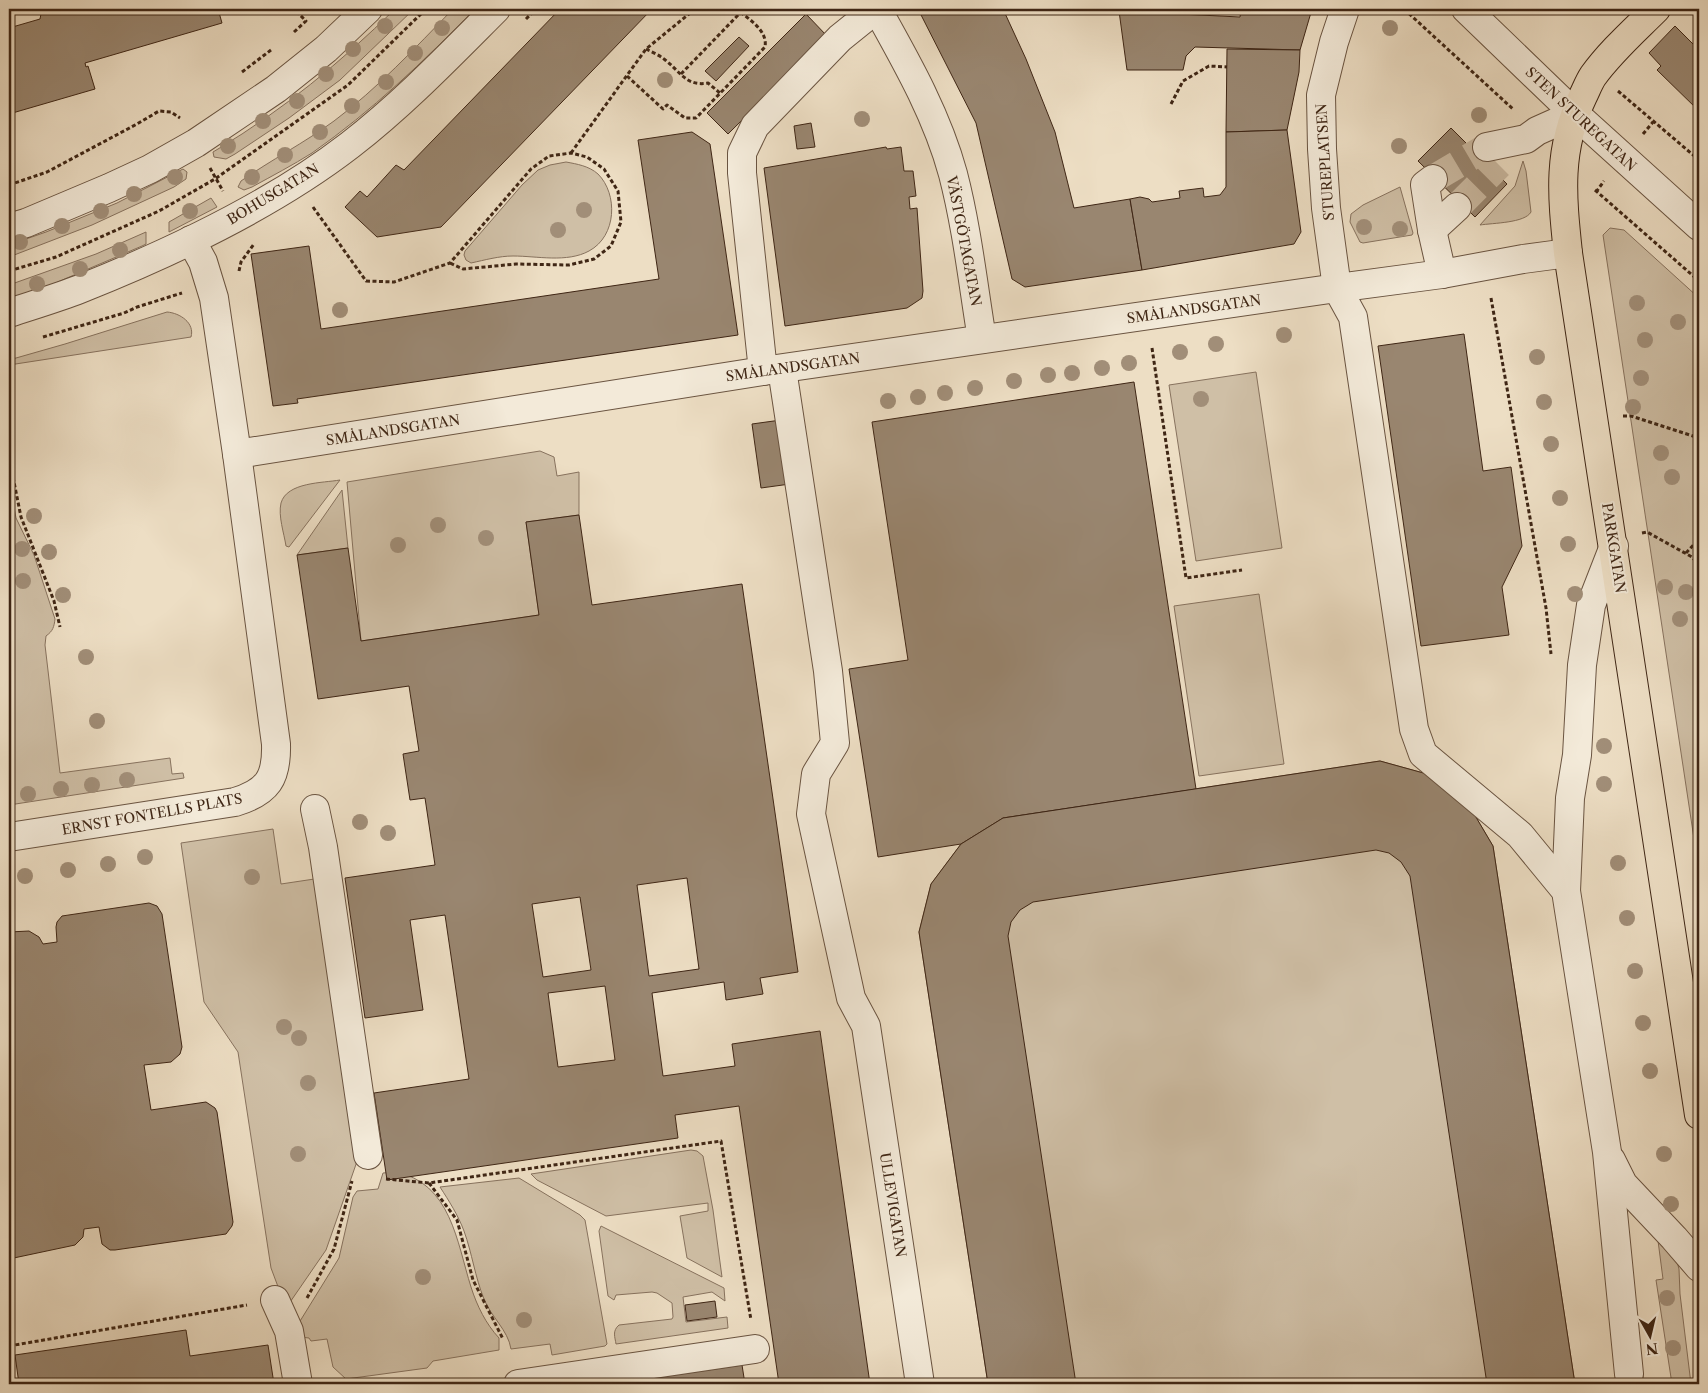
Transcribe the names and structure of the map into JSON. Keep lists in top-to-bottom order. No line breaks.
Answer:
{"streets":{"main road":["PARKGATAN"],"street":["STEN STUREGATAN","STUREPLATSEN","BOHUSGATAN","VÄSTGÖTAGATAN","SMÅLANDSGATAN","ERNST FONTELLS PLATS","ULLEVIGATAN"]},"crossings":[["STEN STUREGATAN","PARKGATAN"],["STUREPLATSEN","SMÅLANDSGATAN"],["VÄSTGÖTAGATAN","SMÅLANDSGATAN"],["VÄSTGÖTAGATAN","ULLEVIGATAN"],["SMÅLANDSGATAN","PARKGATAN"],["SMÅLANDSGATAN","ERNST FONTELLS PLATS"],["SMÅLANDSGATAN","ULLEVIGATAN"]],"north":"bottom"}
